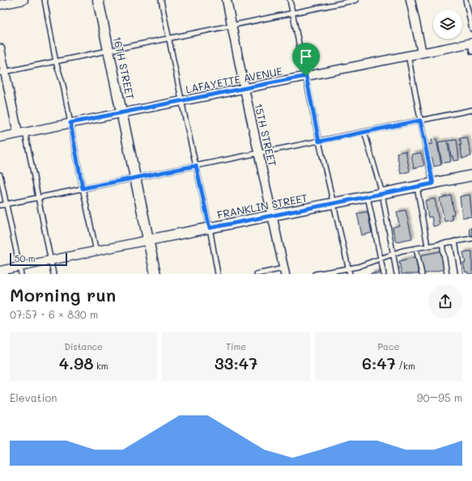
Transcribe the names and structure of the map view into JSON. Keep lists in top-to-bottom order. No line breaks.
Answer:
{"streets":{"street":["16TH STREET","LAFAYETTE AVENUE","15TH STREET","FRANKLIN STREET"]},"crossings":[["16TH STREET","LAFAYETTE AVENUE"],["16TH STREET","FRANKLIN STREET"],["LAFAYETTE AVENUE","15TH STREET"],["15TH STREET","FRANKLIN STREET"]],"scale_bar":"50 m","page":{"scale":"50 m","heading":["Morning run","07:57 · 6 × 830 m"],"stats":[["Distance","4.98 km"],["Time","33:47"],["Pace","6:47 /km"]],"chart":["Elevation","90–95 m"]}}
